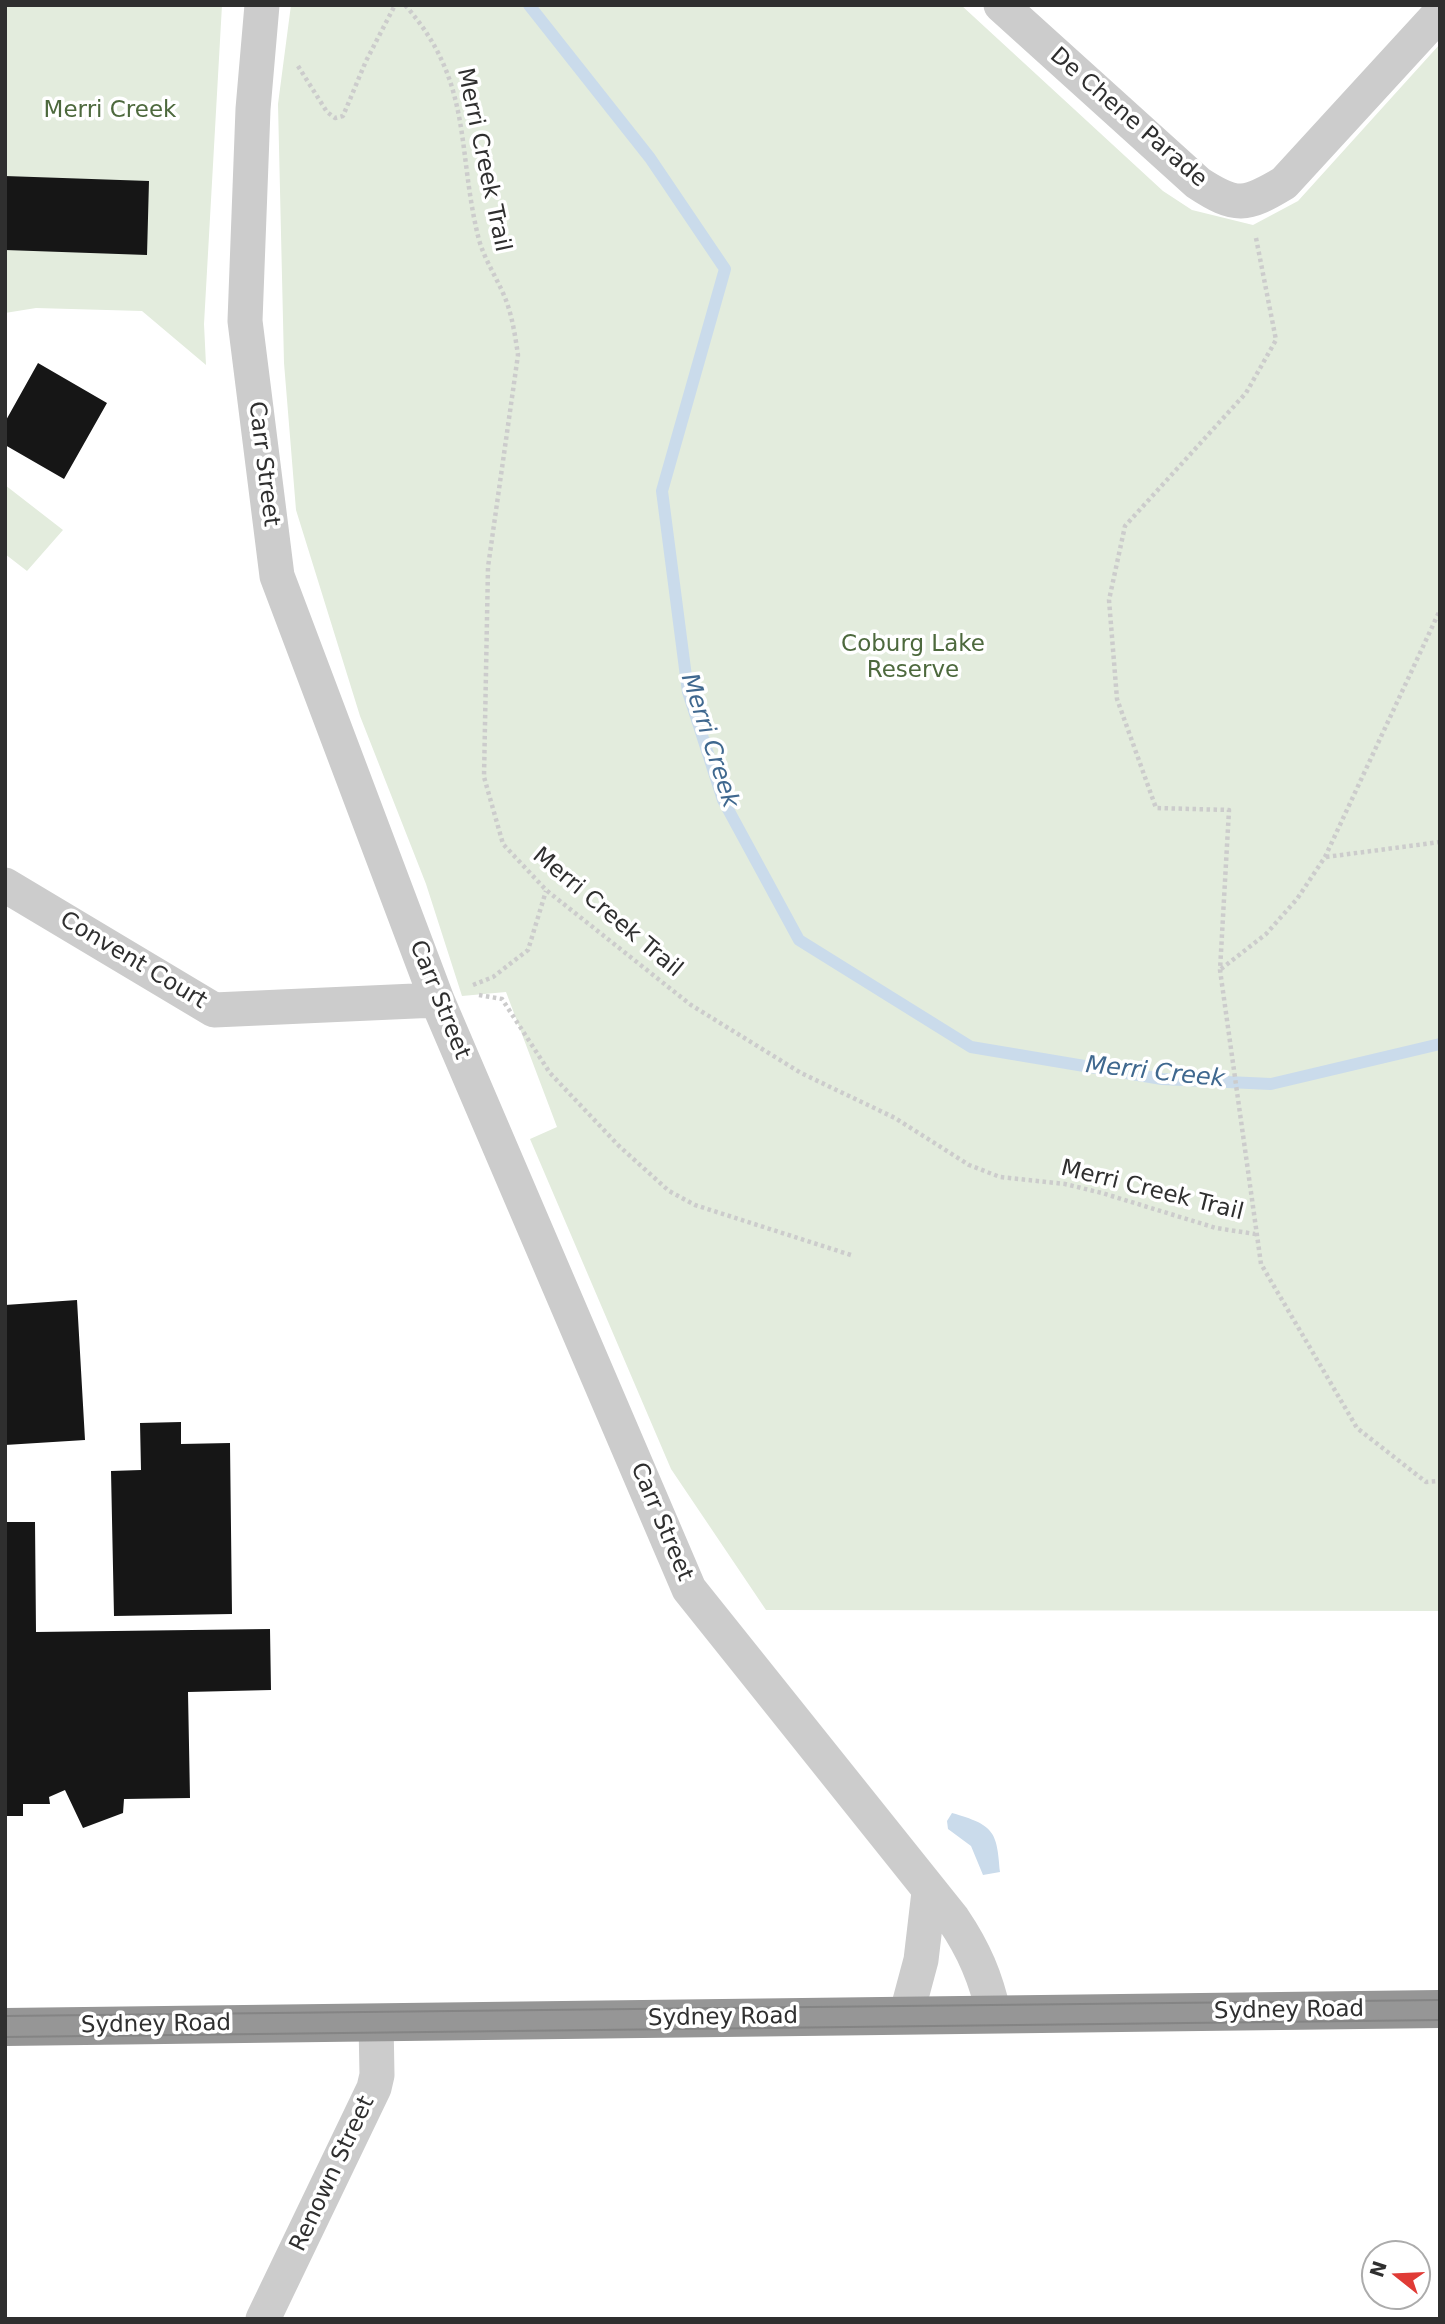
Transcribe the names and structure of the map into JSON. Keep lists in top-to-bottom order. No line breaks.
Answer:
{"streets":{"highway":["Sydney Road"],"street":["De Chene Parade","Carr Street","Convent Court","Renown Street"],"path":["Merri Creek Trail"]},"crossings":[["De Chene Parade","Merri Creek Trail"],["Carr Street","Convent Court"],["Carr Street","Sydney Road"],["Sydney Road","Renown Street"]],"water":["Merri Creek"],"parks":["Merri Creek","Coburg Lake Reserve"],"north":"left"}
